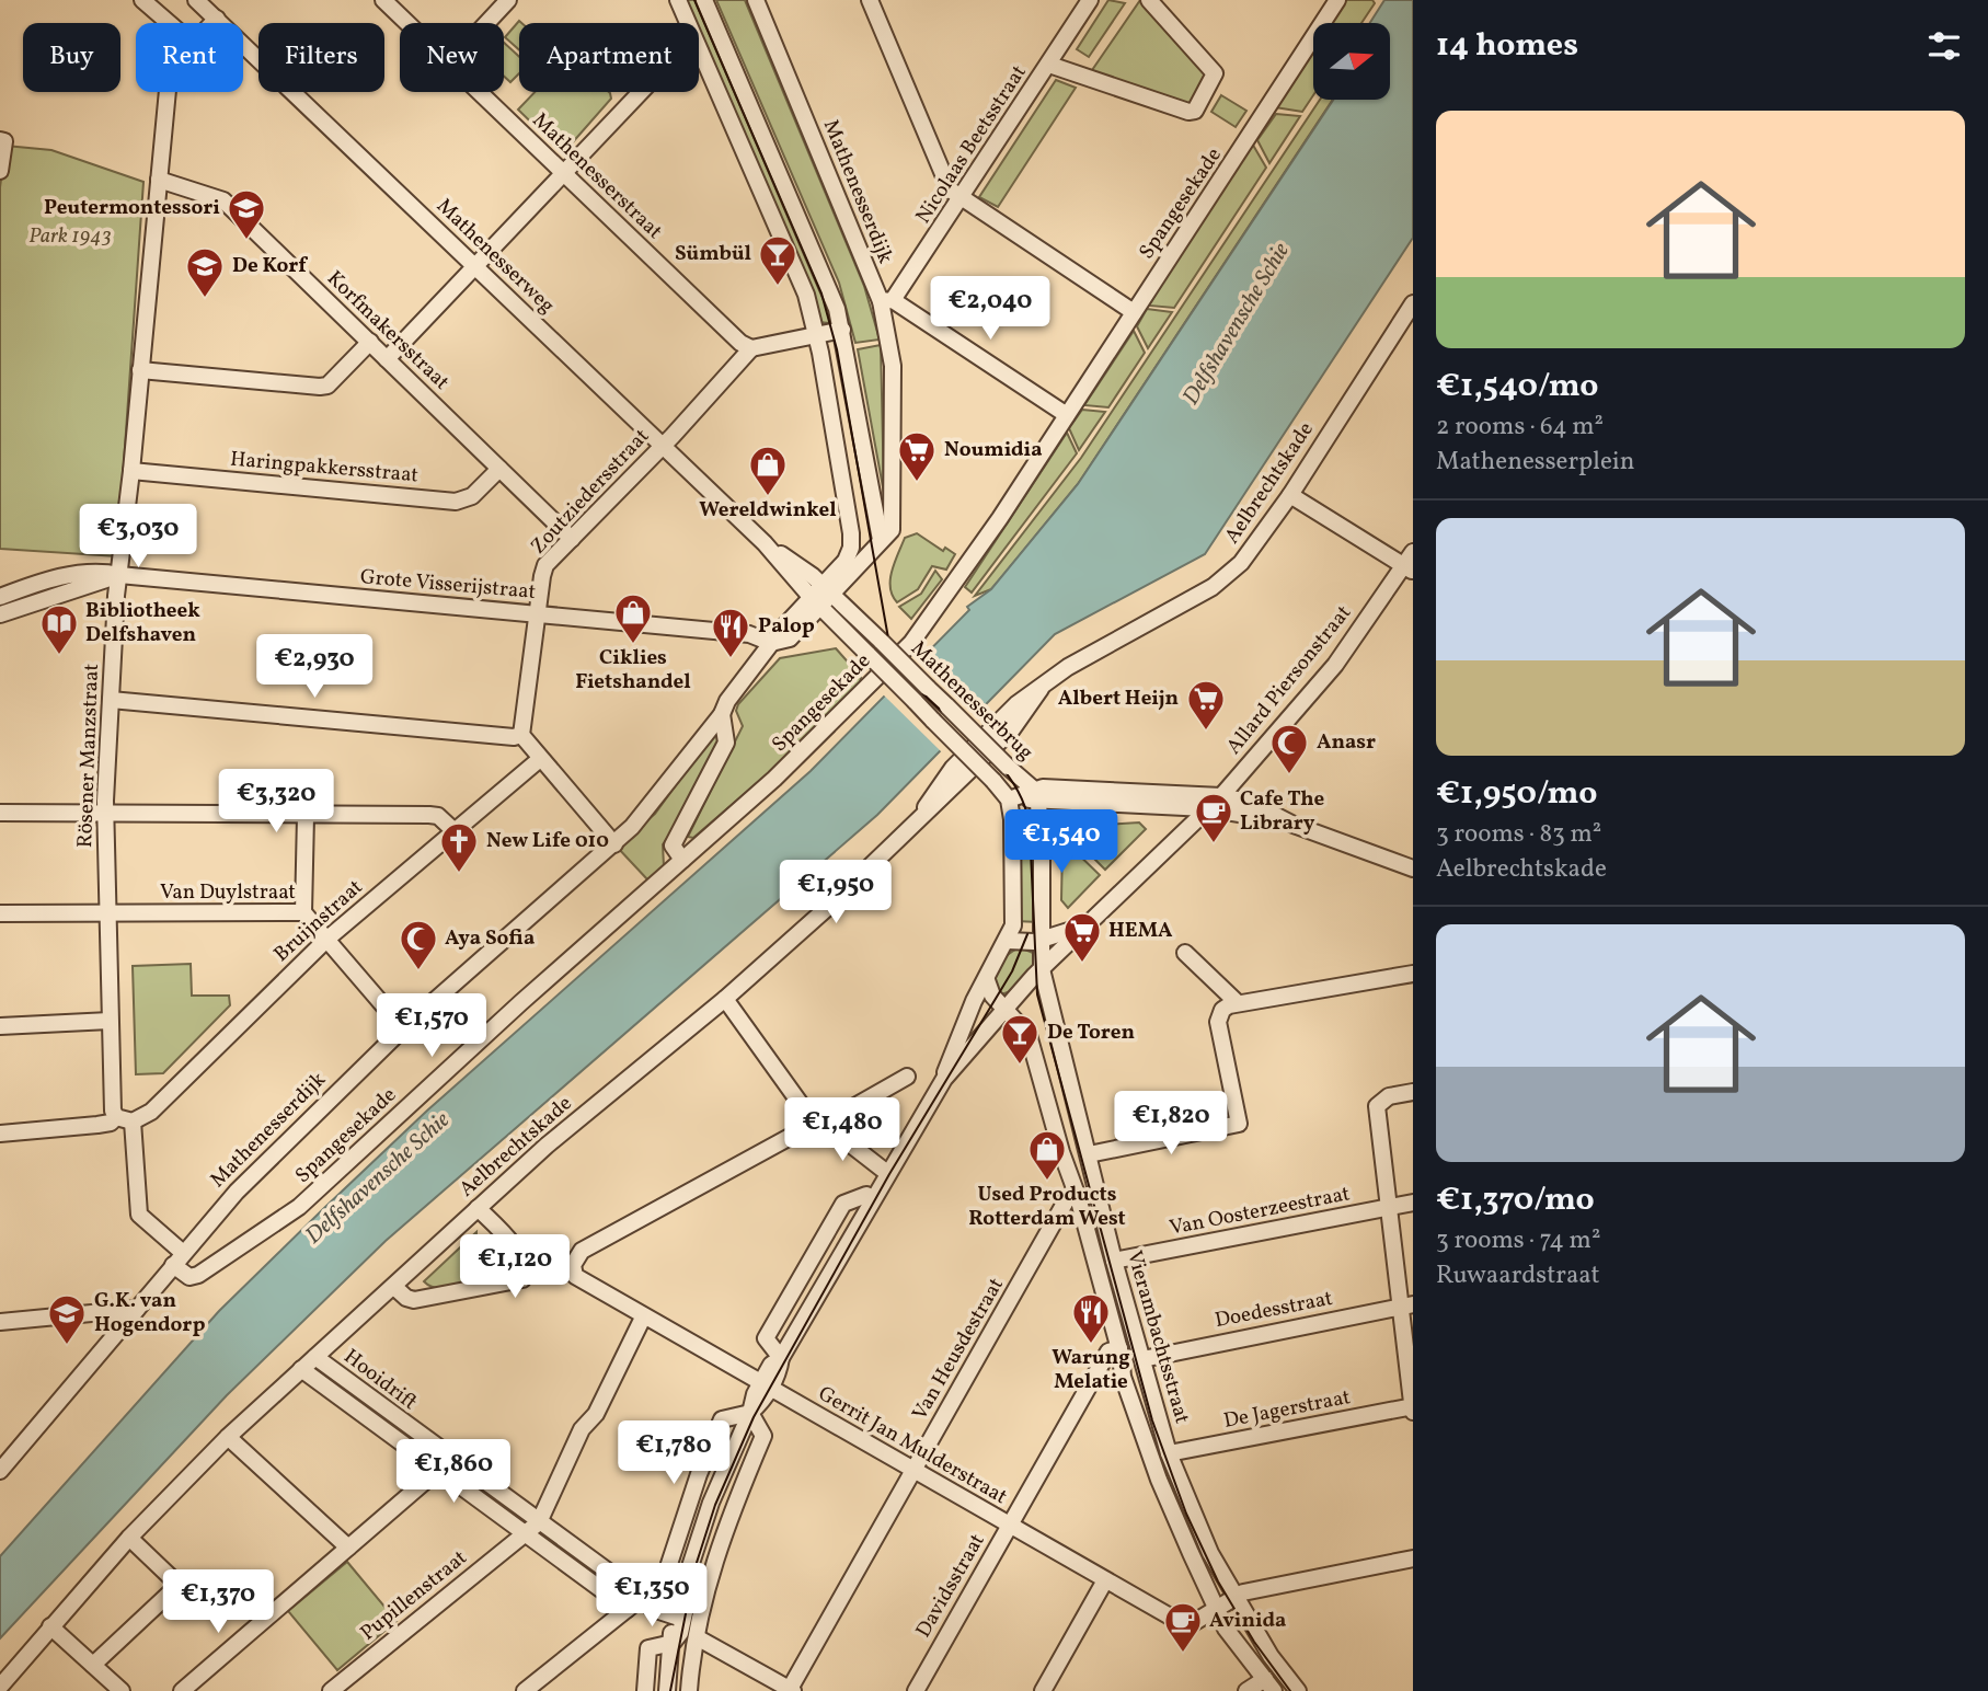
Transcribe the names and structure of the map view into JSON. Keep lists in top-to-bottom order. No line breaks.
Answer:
{"streets":{"street":["Nicolaas Beetsstraat","Mathenesserstraat","Mathenesserdijk","Spangesekade","Mathenesserweg","Korfmakersstraat","Haringpakkersstraat","Aelbrechtskade","Zoutziedersstraat","Grote Visserijstraat","Allard Piersonstraat","Mathenesserbrug","Rösener Manzstraat","Van Duylstraat","Bruijnstraat","Van Oosterzeestraat","Doedesstraat","Vierambachtsstraat","Van Heusdestraat","Hooidrift","De Jagerstraat","Gerrit Jan Mulderstraat","Davidsstraat","Pupillenstraat"]},"crossings":[["Nicolaas Beetsstraat","Mathenesserdijk"],["Mathenesserstraat","Zoutziedersstraat"],["Mathenesserdijk","Spangesekade"],["Mathenesserdijk","Mathenesserweg"],["Mathenesserdijk","Grote Visserijstraat"],["Mathenesserdijk","Van Duylstraat"],["Mathenesserweg","Zoutziedersstraat"],["Mathenesserweg","Mathenesserbrug"],["Mathenesserweg","Rösener Manzstraat"],["Korfmakersstraat","Haringpakkersstraat"],["Korfmakersstraat","Zoutziedersstraat"],["Korfmakersstraat","Rösener Manzstraat"],["Haringpakkersstraat","Rösener Manzstraat"],["Aelbrechtskade","Hooidrift"],["Zoutziedersstraat","Grote Visserijstraat"],["Grote Visserijstraat","Rösener Manzstraat"],["Allard Piersonstraat","Vierambachtsstraat"],["Mathenesserbrug","Vierambachtsstraat"],["Rösener Manzstraat","Van Duylstraat"],["Van Duylstraat","Bruijnstraat"],["Van Oosterzeestraat","Vierambachtsstraat"],["Doedesstraat","Vierambachtsstraat"],["Vierambachtsstraat","Van Heusdestraat"],["Vierambachtsstraat","De Jagerstraat"],["Vierambachtsstraat","Gerrit Jan Mulderstraat"],["Vierambachtsstraat","Davidsstraat"],["Van Heusdestraat","Gerrit Jan Mulderstraat"],["Hooidrift","Pupillenstraat"],["Gerrit Jan Mulderstraat","Davidsstraat"]],"water":["Delfshavensche Schie"],"parks":["Park 1943"],"places":{"school or university":["Peutermontessori","De Korf","G.K. van Hogendorp"],"bar":["Sümbül","De Toren"],"supermarket":["Noumidia","Albert Heijn","HEMA"],"shop":["Wereldwinkel","Ciklies Fietshandel","Used Products Rotterdam West"],"library":["Bibliotheek Delfshaven"],"restaurant":["Palop","Warung Melatie"],"mosque":["Anasr","Aya Sofia"],"cafe":["Cafe The Library","Avinida"],"church":["New Life 010"]},"north":"right","page":{"heading":"14 homes","chip":["Buy","Rent","Filters","New","Apartment"],"list":[{"name":"€1,540/mo","note":"2 rooms · 64 m² · Mathenesserplein"},{"name":"€1,950/mo","note":"3 rooms · 83 m² · Aelbrechtskade"},{"name":"€1,370/mo","note":"3 rooms · 74 m² · Ruwaardstraat"}],"price":["€2,040","€3,030","€2,930","€3,320","€1,540","€1,950","€1,570","€1,820","€1,480","€1,120","€1,780","€1,860","€1,350","€1,370"]}}
